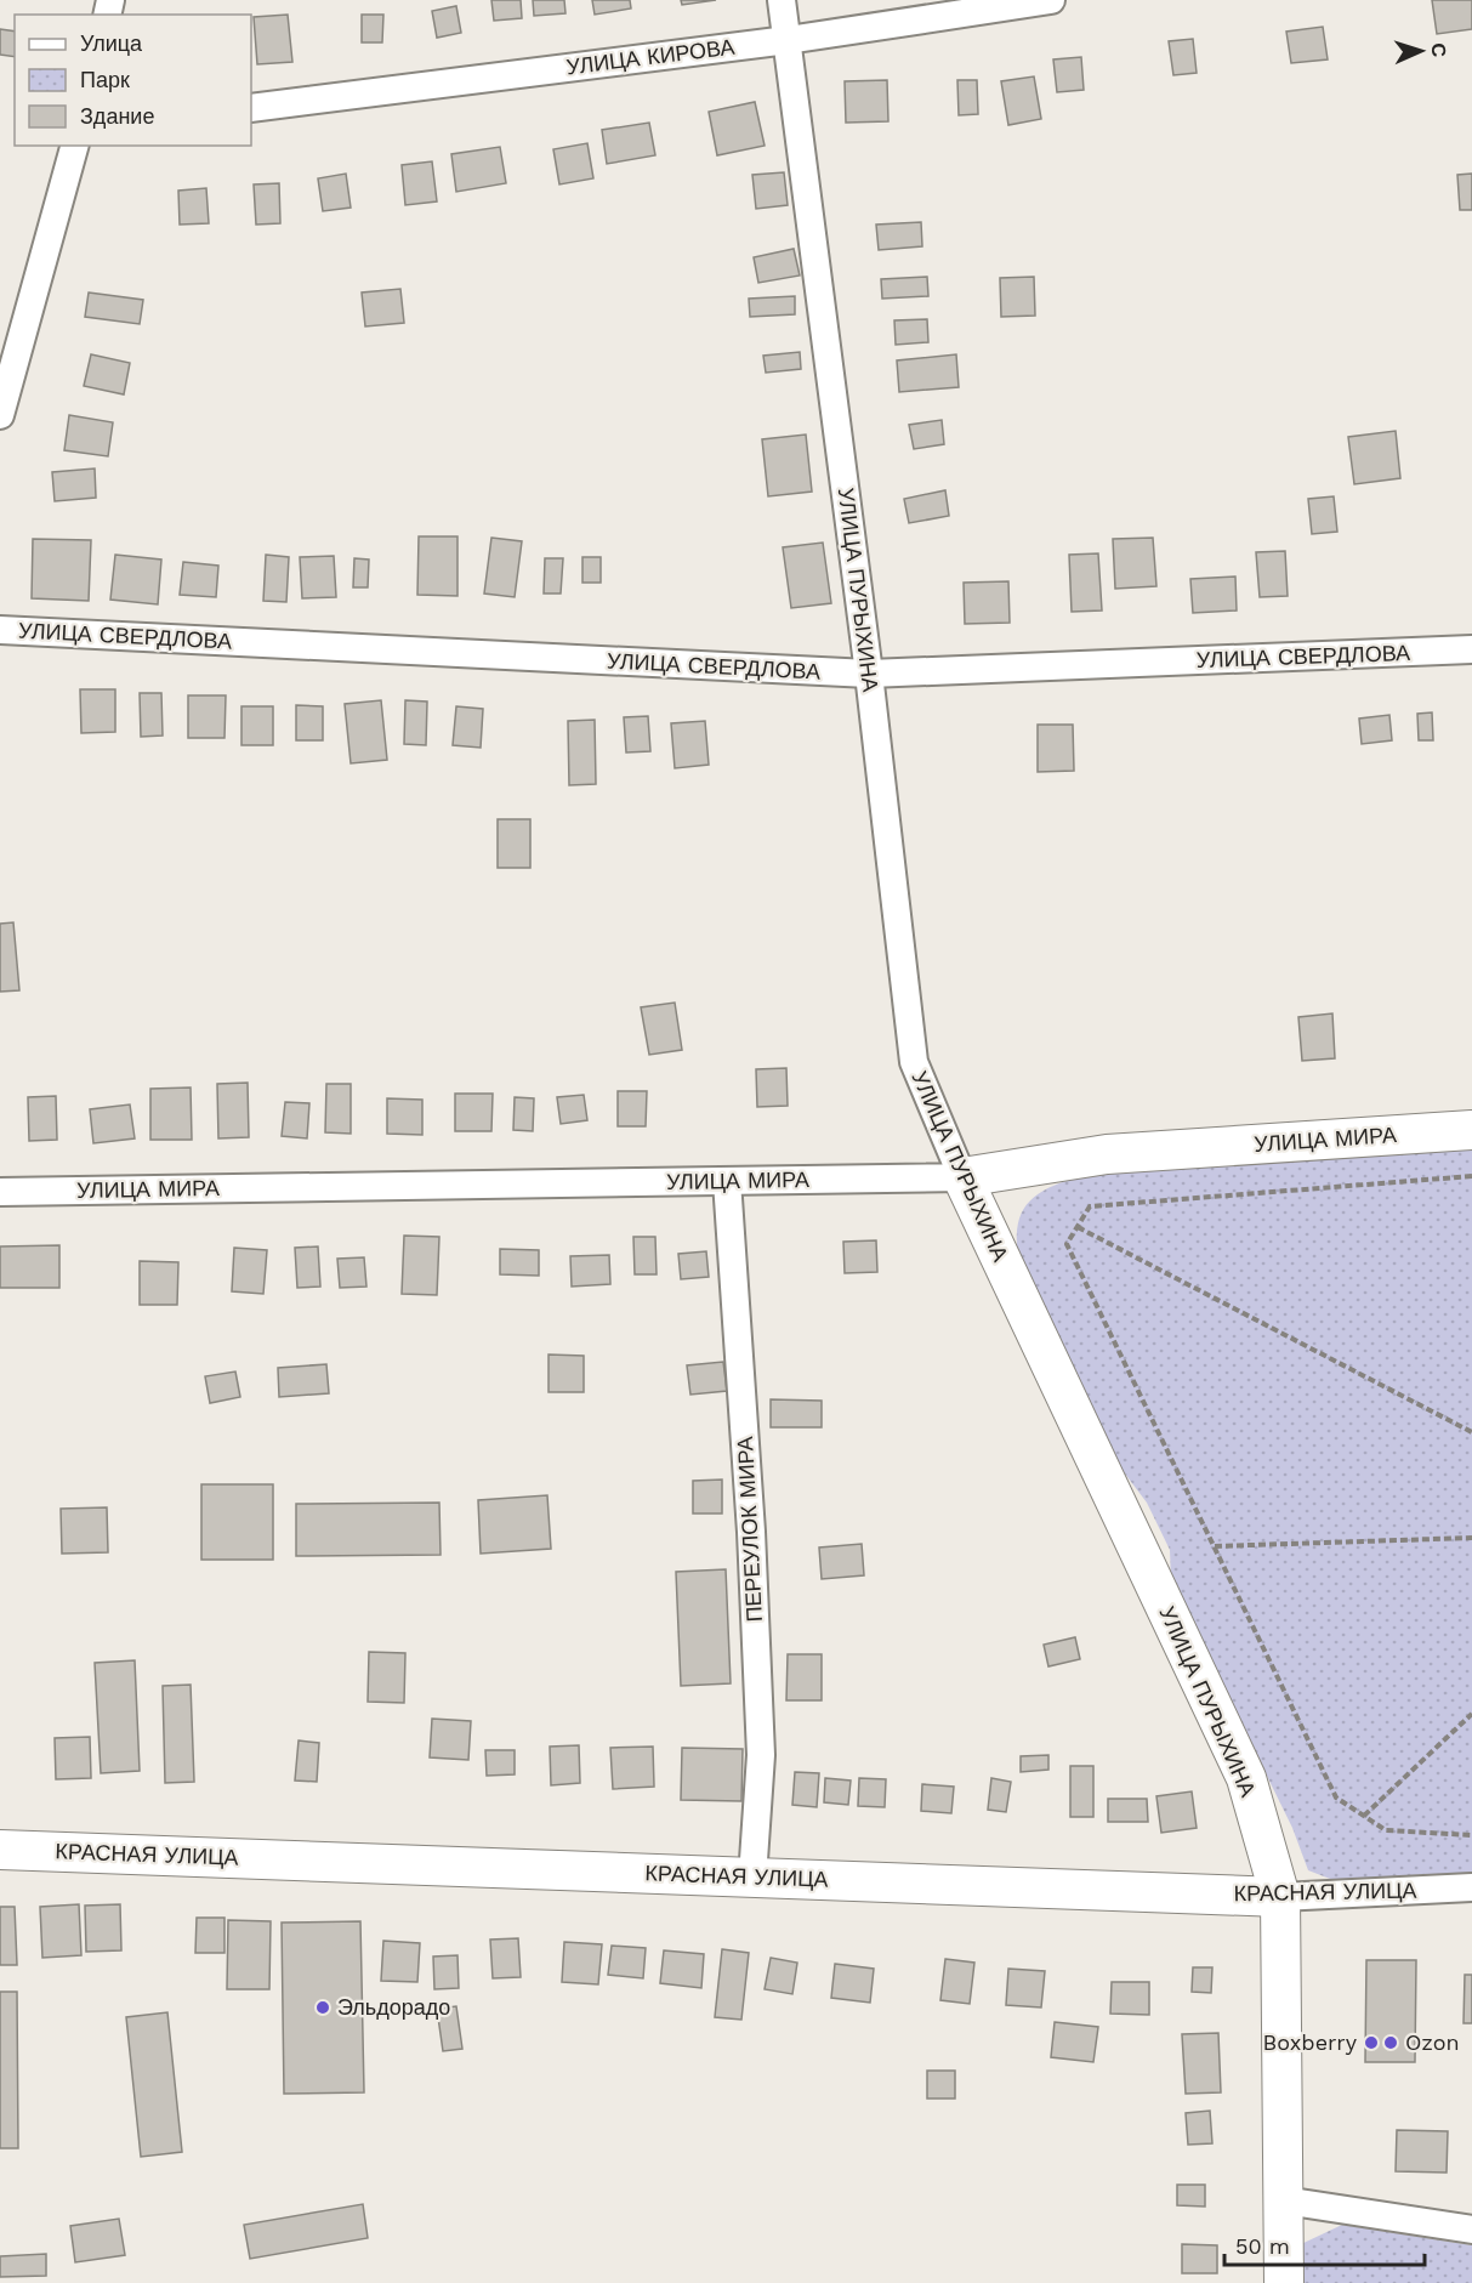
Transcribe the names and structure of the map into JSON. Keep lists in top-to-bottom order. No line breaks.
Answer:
{"streets":{"street":["УЛИЦА КИРОВА","УЛИЦА ПУРЫХИНА","УЛИЦА СВЕРДЛОВА","УЛИЦА МИРА","ПЕРЕУЛОК МИРА","КРАСНАЯ УЛИЦА"]},"crossings":[["УЛИЦА КИРОВА","УЛИЦА ПУРЫХИНА"],["УЛИЦА ПУРЫХИНА","УЛИЦА СВЕРДЛОВА"],["УЛИЦА ПУРЫХИНА","УЛИЦА МИРА"],["УЛИЦА ПУРЫХИНА","КРАСНАЯ УЛИЦА"],["УЛИЦА МИРА","ПЕРЕУЛОК МИРА"],["ПЕРЕУЛОК МИРА","КРАСНАЯ УЛИЦА"]],"places":["Эльдорадо","Boxberry","Ozon"],"legend":["Улица","Парк","Здание"],"scale_bar":"50 m","north":"right"}
